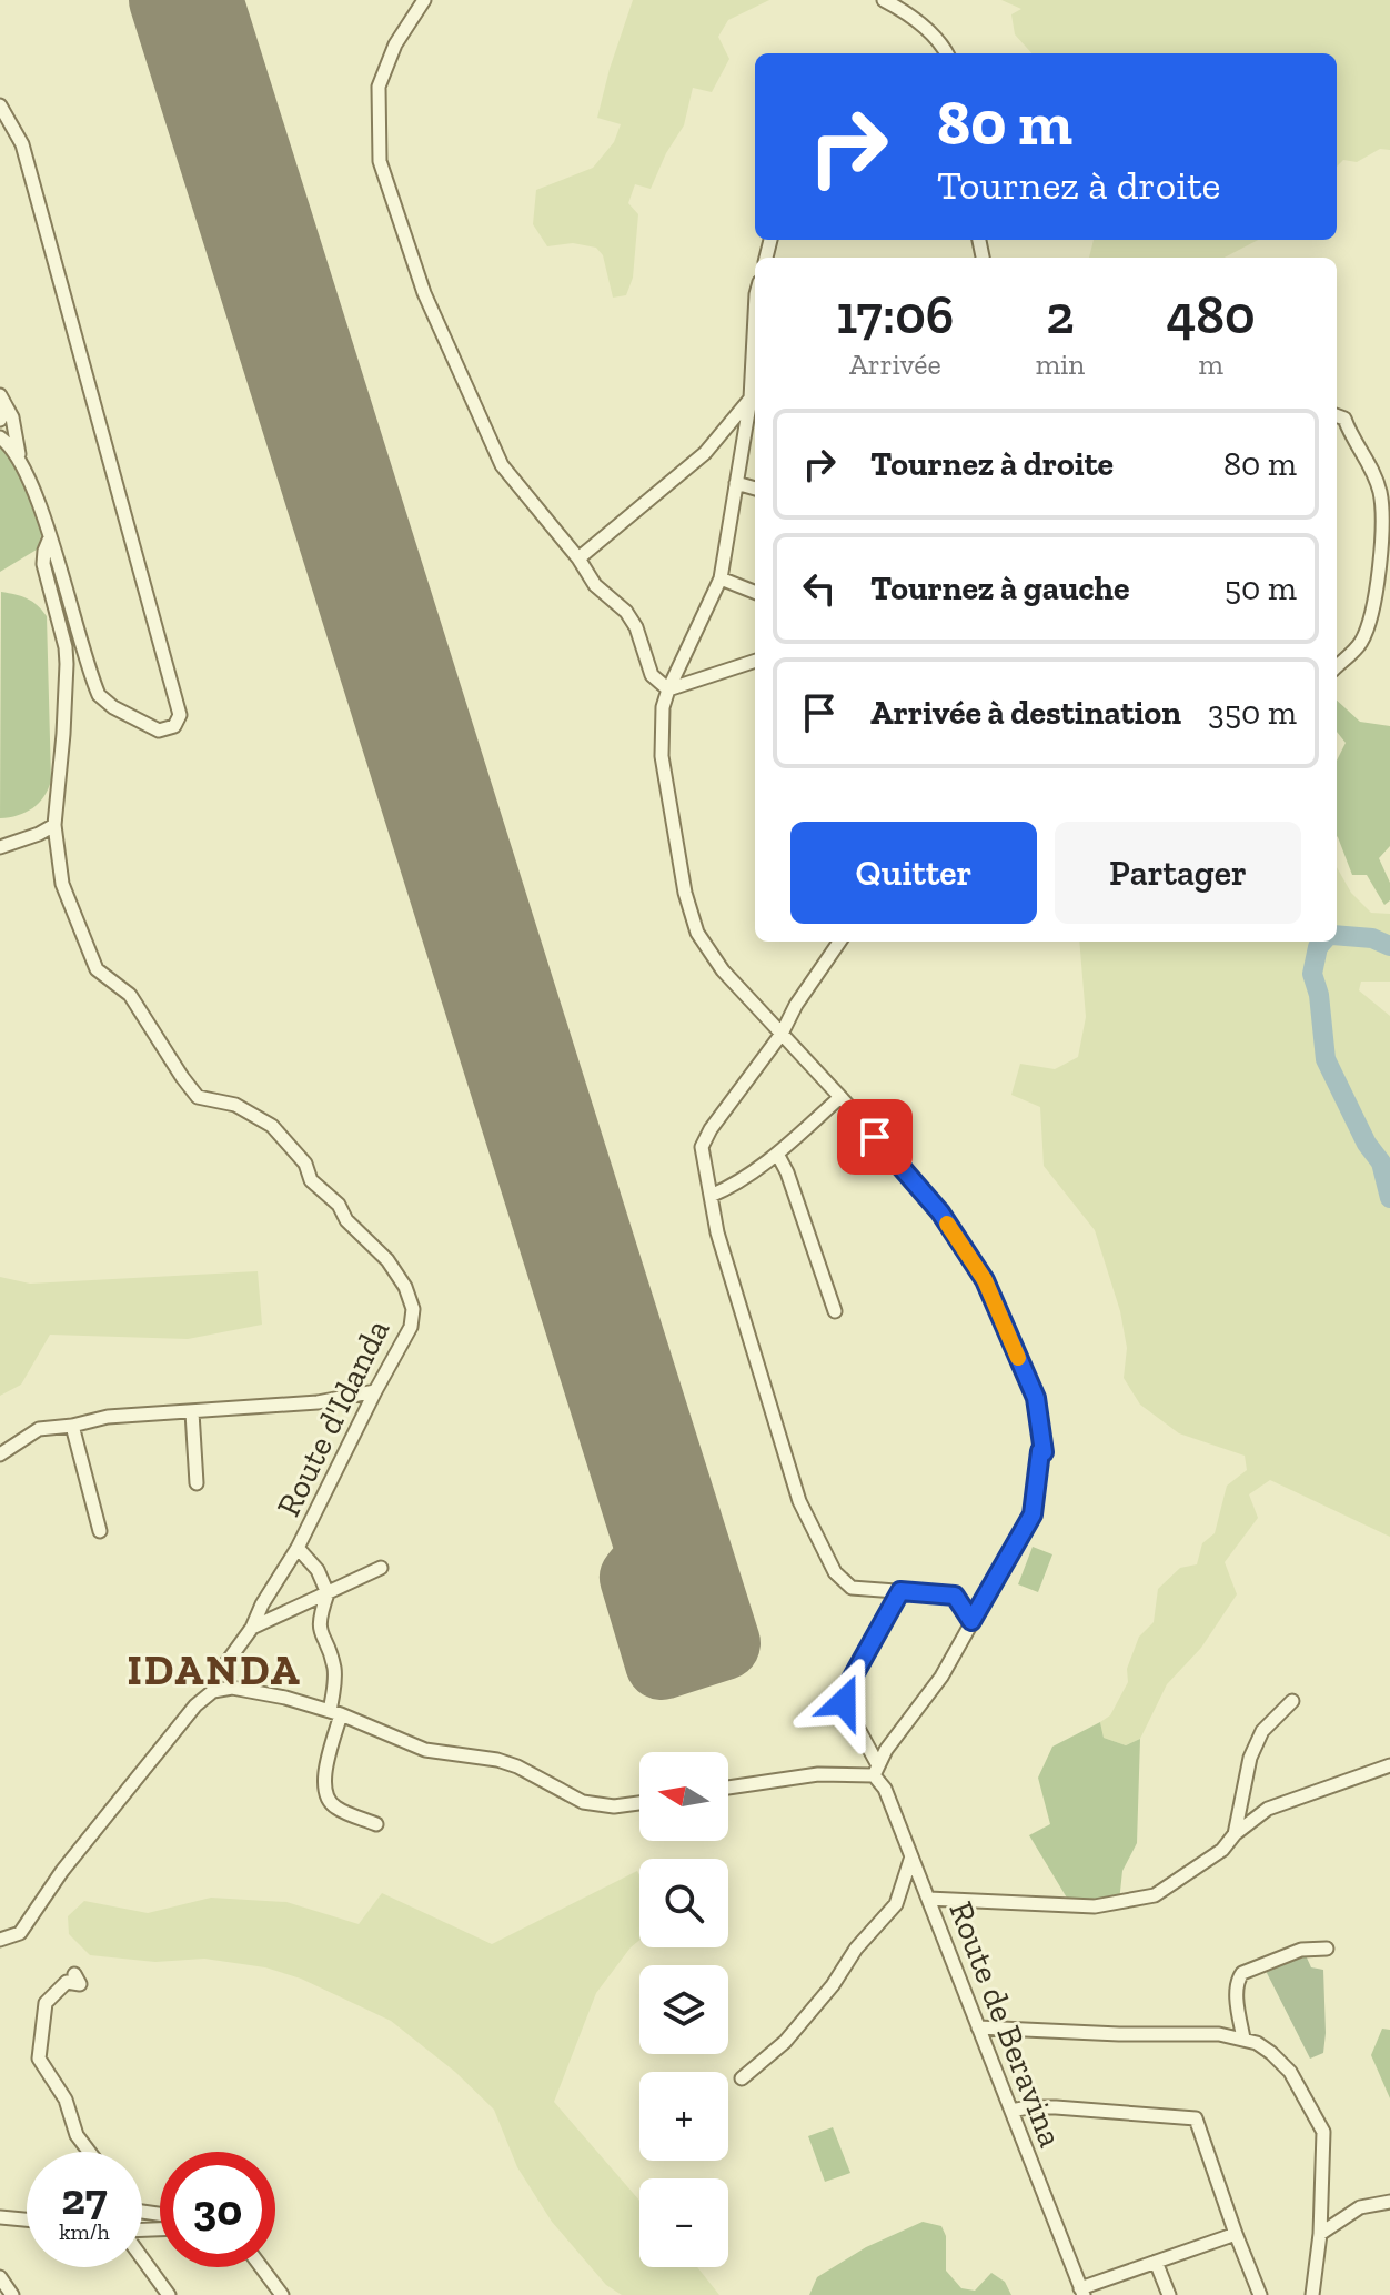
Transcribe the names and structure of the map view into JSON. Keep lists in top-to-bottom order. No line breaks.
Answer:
{"streets":{"street":["Route d'Idanda","Route de Beravina"]},"districts":["IDANDA"],"north":"left","page":{"turn":["80 m","Tournez à droite"],"eta":["17:06","Arrivée","2","min","480","m"],"list":[{"name":"Tournez à droite","value":"80 m"},{"name":"Tournez à gauche","value":"50 m"},{"name":"Arrivée à destination","value":"350 m"}],"buttons":["Quitter","Partager"],"map_buttons":["+","−"],"speed":"27 km/h","limit":"30"}}
